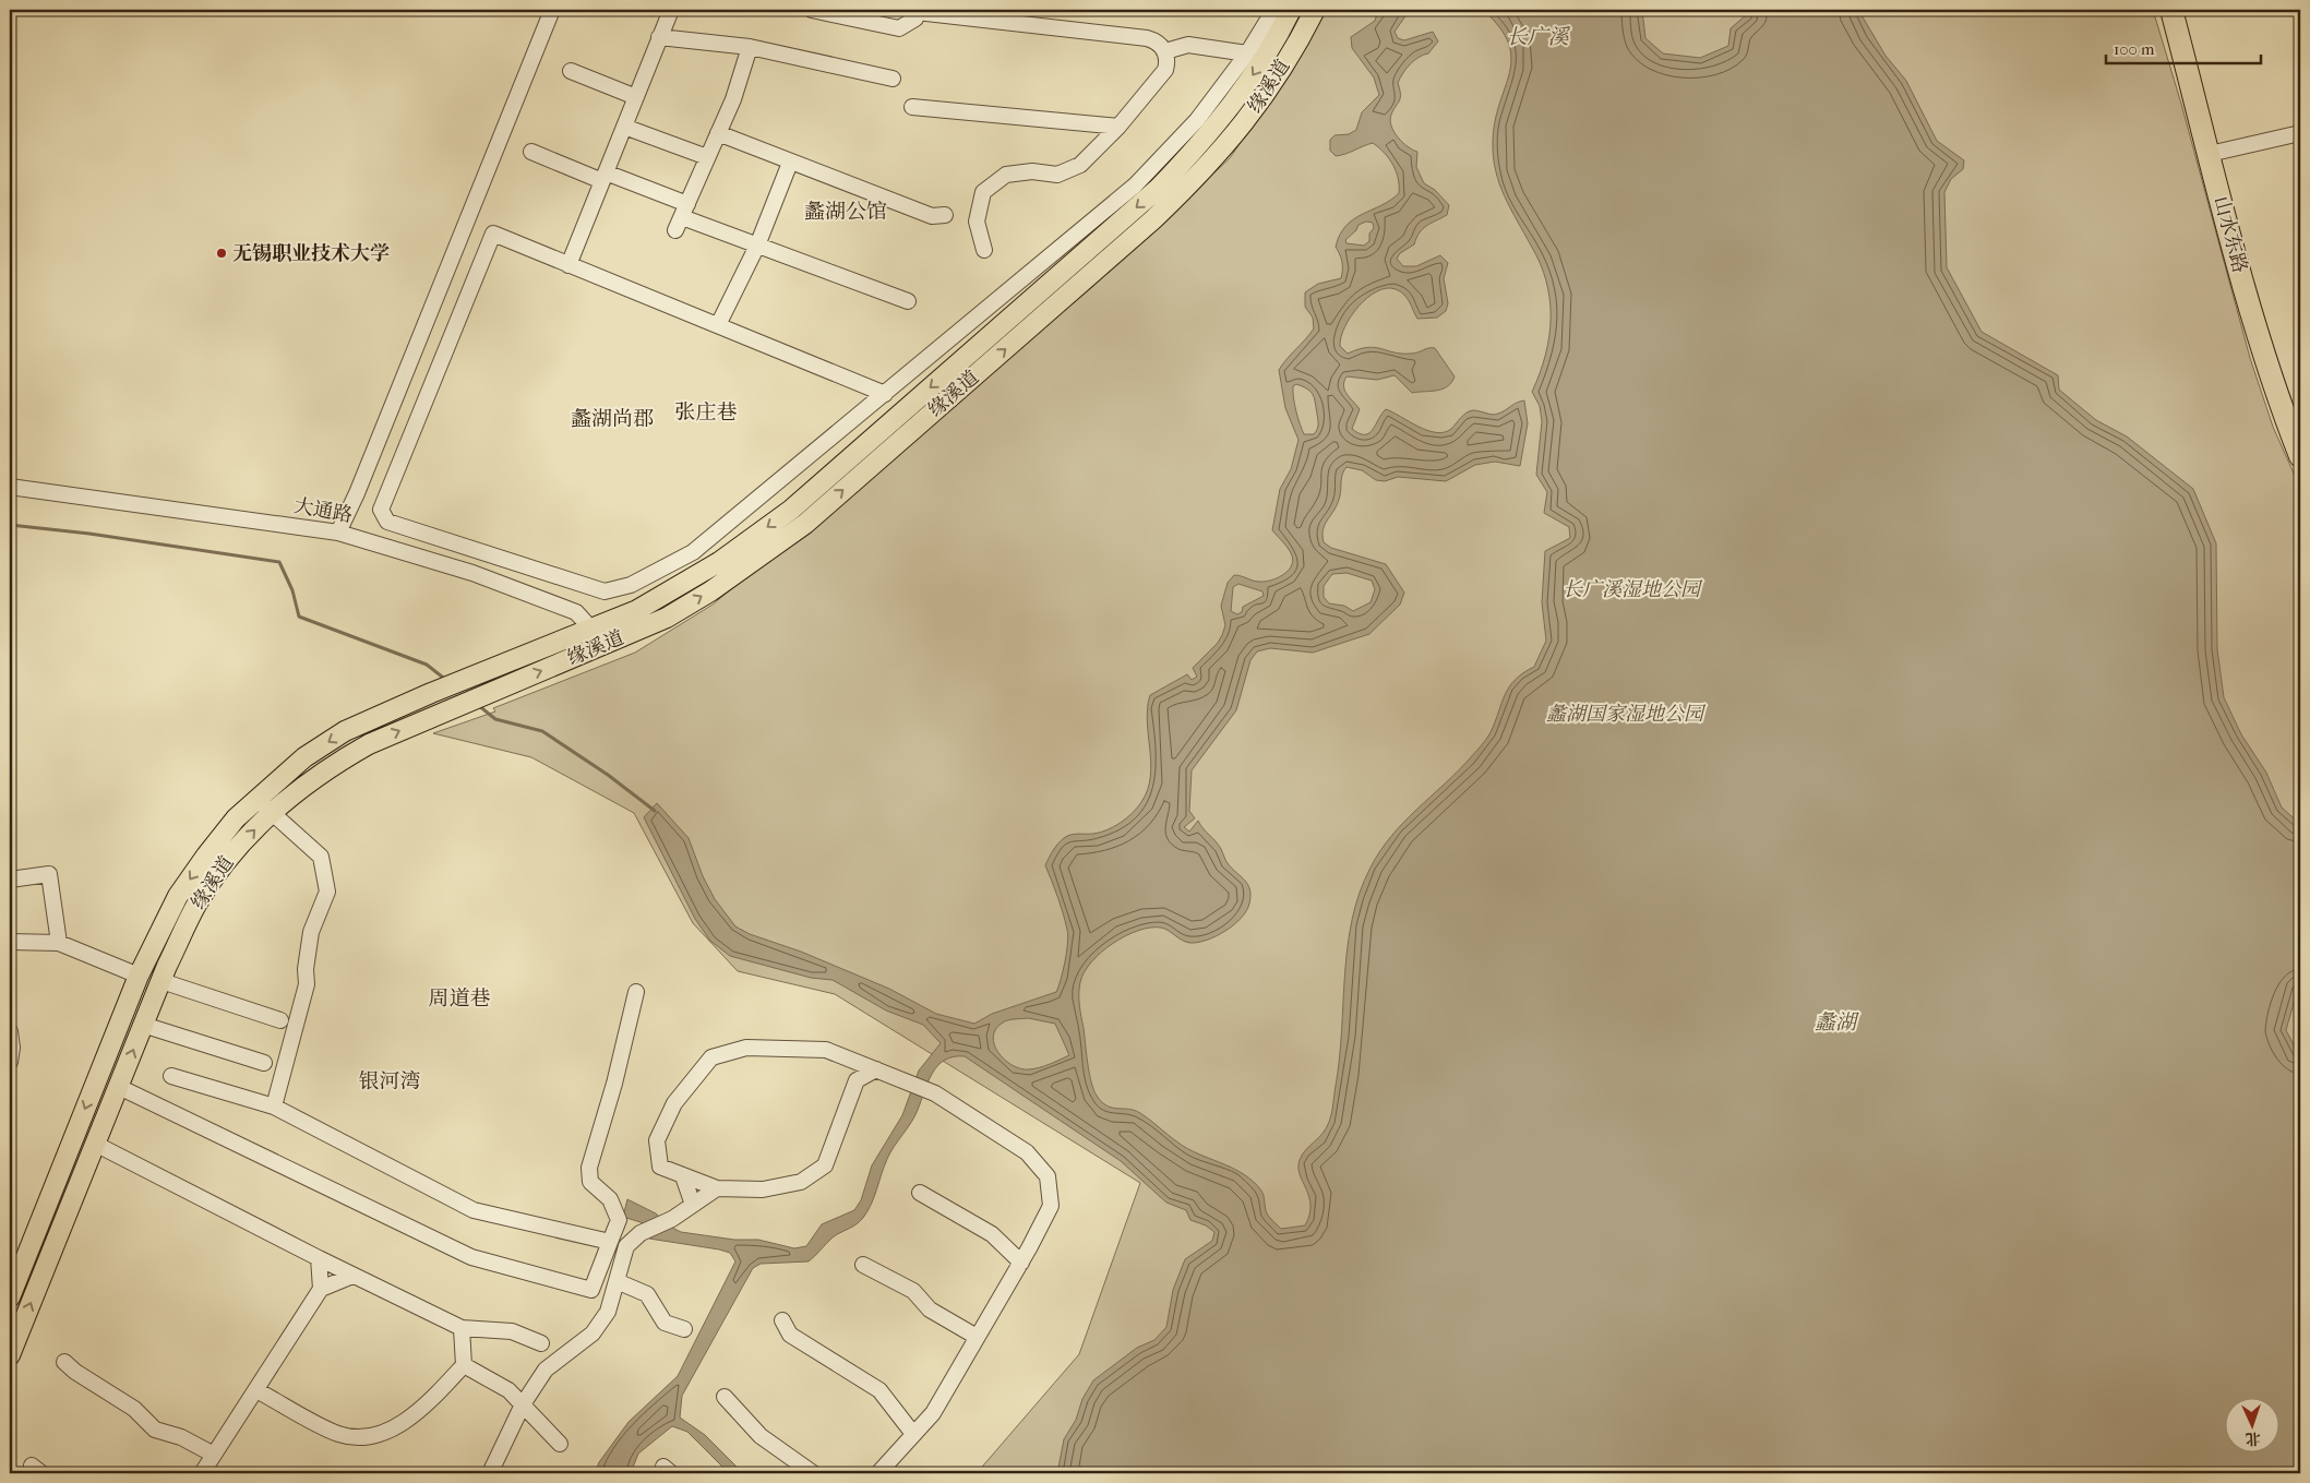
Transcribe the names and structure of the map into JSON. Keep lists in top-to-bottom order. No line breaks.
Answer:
{"streets":{"highway":["山水东路"],"main road":["缘溪道"],"street":["大通路"]},"crossings":[["缘溪道","大通路"]],"districts":["蠡湖公馆","张庄巷","蠡湖尚郡","周道巷","银河湾"],"water":["长广溪","蠡湖"],"parks":["长广溪湿地公园","蠡湖国家湿地公园"],"places":["无锡职业技术大学"],"scale_bar":"100 m","north":"bottom"}
